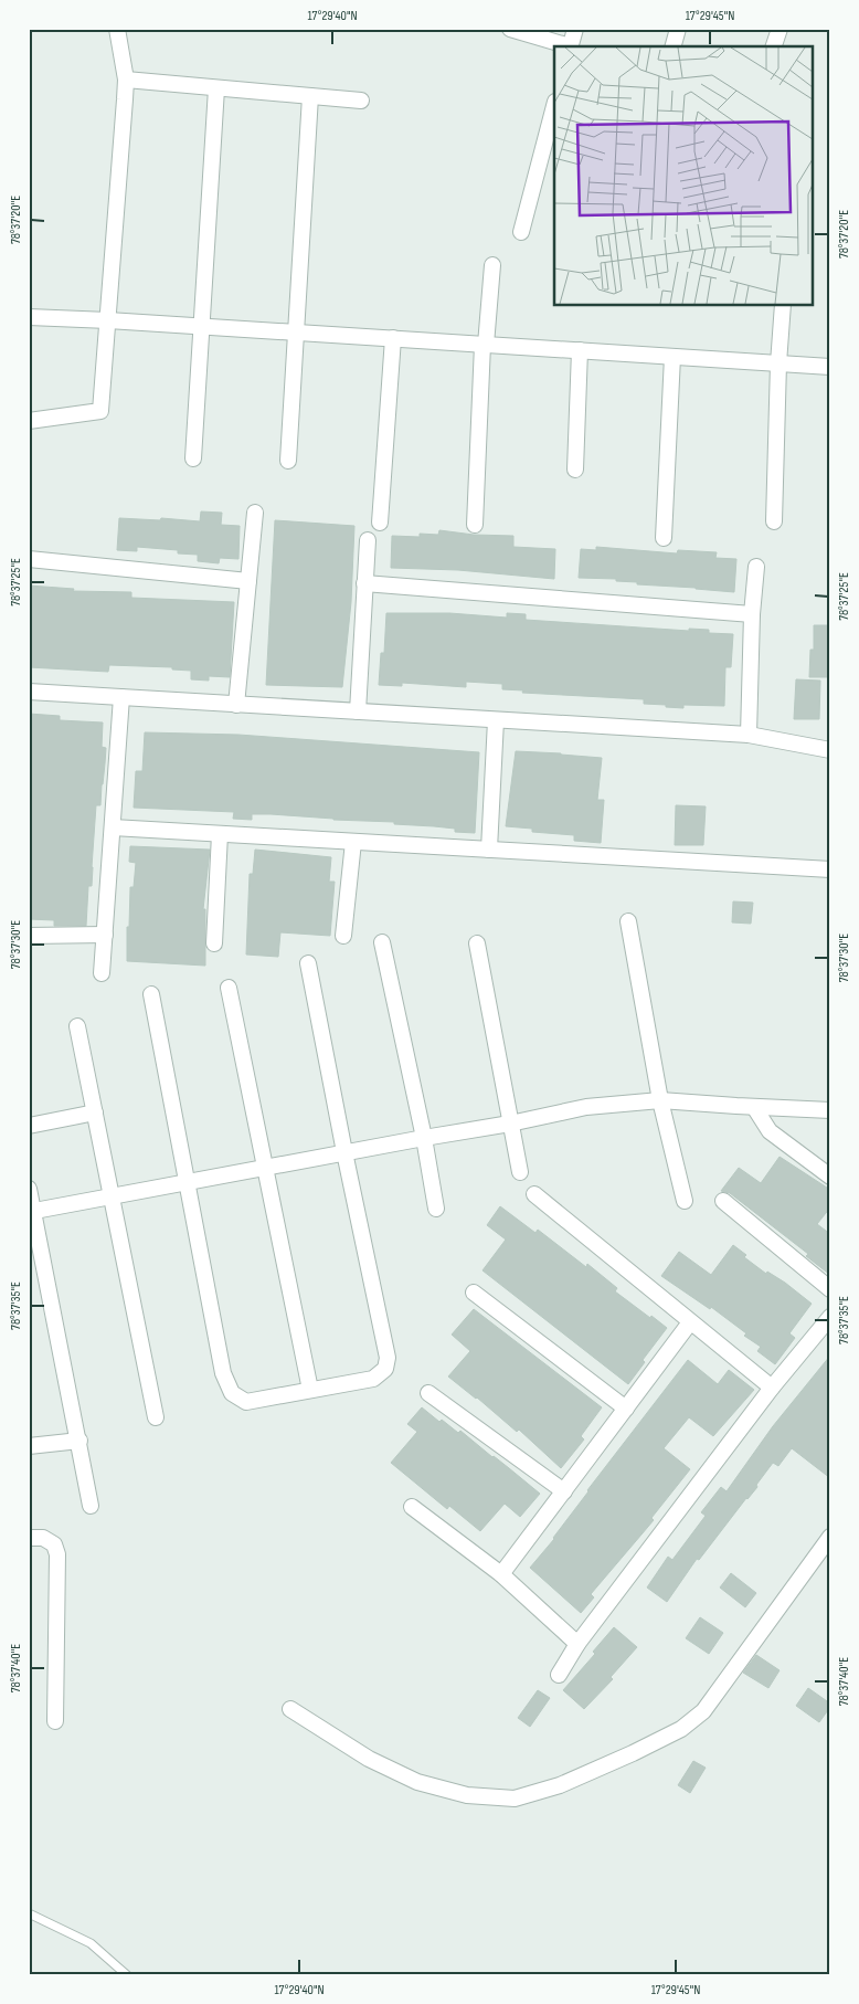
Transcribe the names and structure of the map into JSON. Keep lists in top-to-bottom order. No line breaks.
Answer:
{"coordinates":["17°29'40\"N","17°29'45\"N","78°37'20\"E","78°37'25\"E","78°37'30\"E","78°37'35\"E","78°37'40\"E"]}
